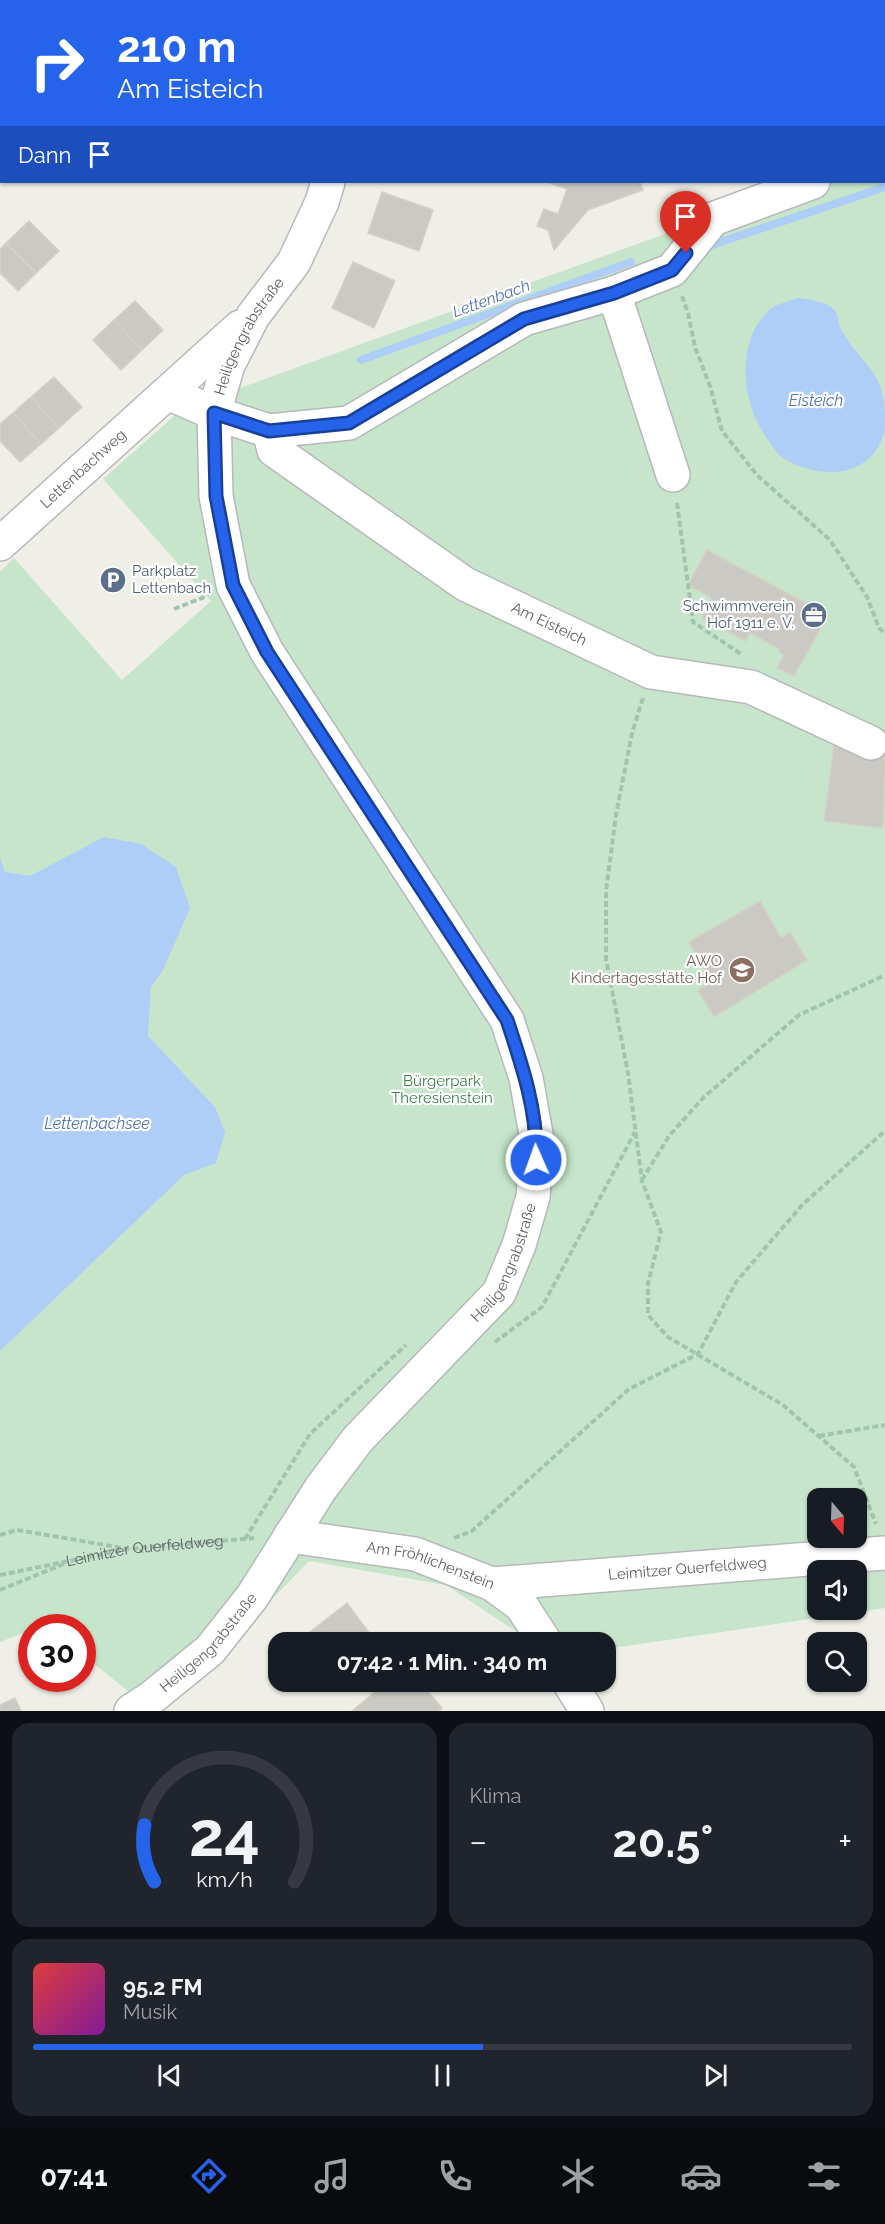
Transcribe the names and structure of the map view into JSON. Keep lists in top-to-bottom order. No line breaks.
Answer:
{"streets":{"street":["Heiligengrabstraße","Lettenbachweg","Am Eisteich","Leimitzer Querfeldweg","Am Fröhlichenstein"]},"crossings":[["Heiligengrabstraße","Lettenbachweg"],["Heiligengrabstraße","Leimitzer Querfeldweg"],["Heiligengrabstraße","Am Fröhlichenstein"],["Leimitzer Querfeldweg","Am Fröhlichenstein"]],"water":["Lettenbach","Eisteich","Lettenbachsee"],"parks":["Bürgerpark Theresienstein"],"places":{"parking":["Parkplatz Lettenbach"],"office":["Schwimmverein Hof 1911 e. V."],"school or university":["AWO Kindertagesstätte Hof"]},"north":"bottom","page":{"turn":["210 m","Am Eisteich"],"then":"Dann","limit":"30","trip":"07:42 · 1 Min. · 340 m","tile":"Klima","heat":["−","20.5°","+"],"song":["95.2 FM","Musik"],"tabs":"07:41","gauge":["24","km/h"]}}
